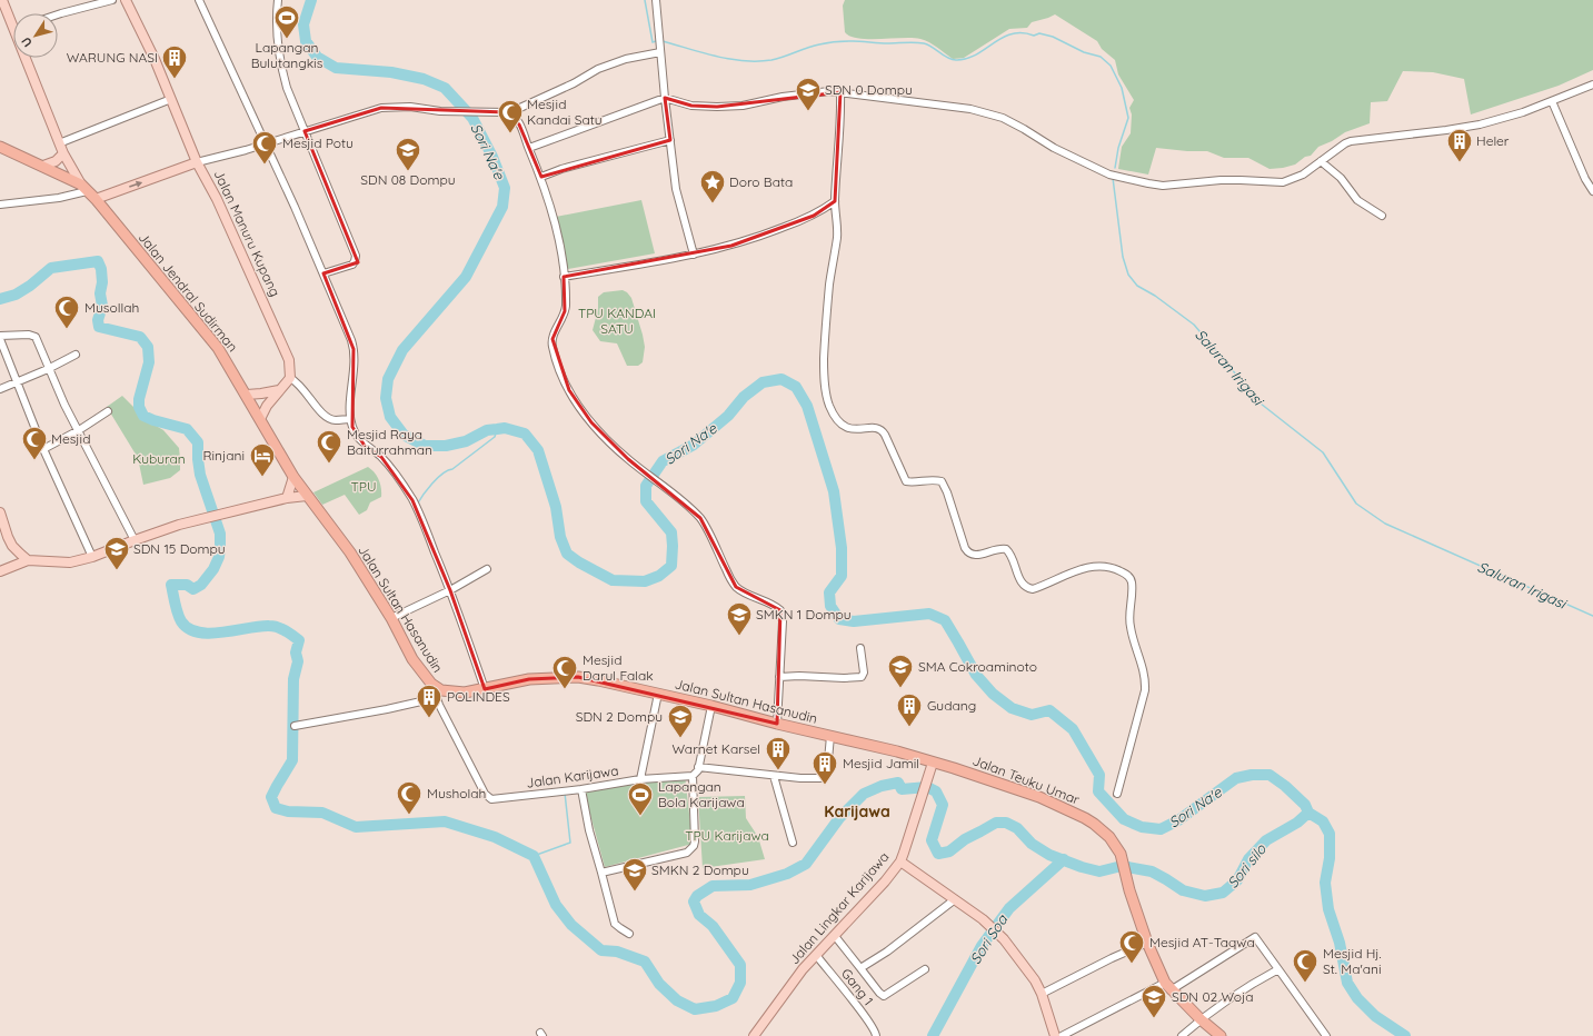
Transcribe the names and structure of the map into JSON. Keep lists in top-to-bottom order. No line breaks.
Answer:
{"streets":{"highway":["Jalan Jendral Sudirman","Jalan Sultan Hasanudin","Jalan Teuku Umar"],"main road":["Jalan Manuru Kupang","Jalan Lingkar Karijawa"],"street":["Jalan Karijawa","Gang 1"]},"crossings":[["Jalan Manuru Kupang","Jalan Jendral Sudirman"],["Jalan Jendral Sudirman","Jalan Sultan Hasanudin"],["Jalan Sultan Hasanudin","Jalan Teuku Umar"],["Jalan Sultan Hasanudin","Jalan Lingkar Karijawa"],["Jalan Teuku Umar","Jalan Lingkar Karijawa"],["Jalan Lingkar Karijawa","Gang 1"]],"districts":["Karijawa"],"water":["Sori Na'e","Saluran Irigasi","Sori silo","Sori Soa"],"parks":["TPU KANDAI SATU","Kuburan","TPU","TPU Karijawa"],"places":{"sports":["Lapangan Bulutangkis","Lapangan Bola Karijawa"],"building":["WARUNG NASI","Heler","POLINDES","Gudang","Warnet Karsel","Mesjid Jamil"],"school or university":["SDN 0 Dompu","SDN 08 Dompu","SDN 15 Dompu","SMKN 1 Dompu","SMA Cokroaminoto","SDN 2 Dompu","SMKN 2 Dompu","SDN 02 Woja"],"mosque":["Mesjid Kandai Satu","Mesjid Potu","Musollah","Mesjid","Mesjid Raya Baiturrahman","Mesjid Darul Falak","Musholah","Mesjid AT-Taqwa","Mesjid Hj. St. Ma'ani"],"place":["Doro Bata"],"hotel":["Rinjani"]},"north":"bottom left"}
